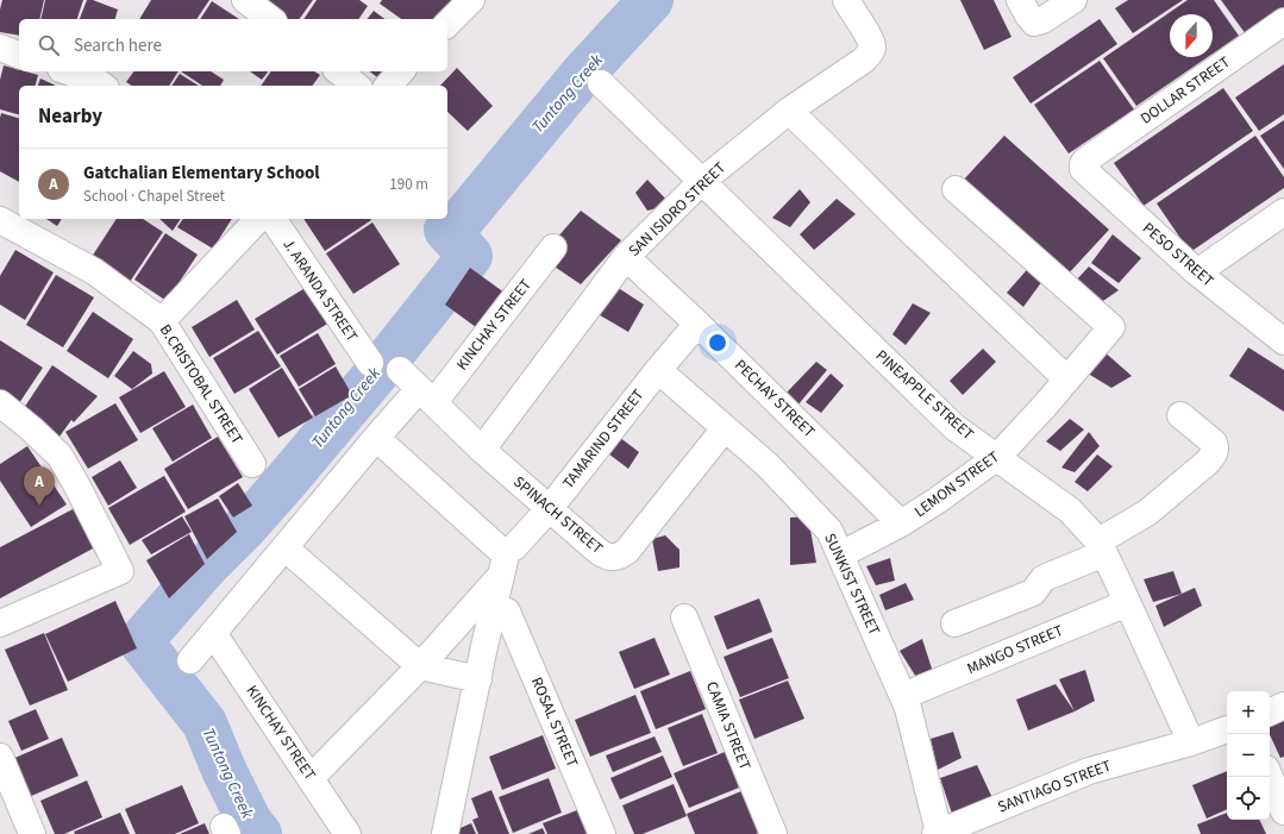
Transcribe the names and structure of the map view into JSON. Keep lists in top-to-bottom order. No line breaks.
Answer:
{"streets":{"street":["DOLLAR STREET","SAN ISIDRO STREET","PESO STREET","J. ARANDA STREET","KINCHAY STREET","B.CRISTOBAL STREET","PINEAPPLE STREET","PECHAY STREET","TAMARIND STREET","LEMON STREET","SPINACH STREET","SUNKIST STREET","MANGO STREET","ROSAL STREET","CAMIA STREET","SANTIAGO STREET"]},"crossings":[["DOLLAR STREET","PESO STREET"],["SAN ISIDRO STREET","PINEAPPLE STREET"],["SAN ISIDRO STREET","PECHAY STREET"],["SAN ISIDRO STREET","SPINACH STREET"],["KINCHAY STREET","SPINACH STREET"],["PINEAPPLE STREET","LEMON STREET"],["PINEAPPLE STREET","MANGO STREET"],["PINEAPPLE STREET","SANTIAGO STREET"],["PECHAY STREET","TAMARIND STREET"],["PECHAY STREET","LEMON STREET"],["TAMARIND STREET","SPINACH STREET"],["TAMARIND STREET","SUNKIST STREET"],["LEMON STREET","SUNKIST STREET"],["SPINACH STREET","SUNKIST STREET"],["SUNKIST STREET","MANGO STREET"],["SUNKIST STREET","SANTIAGO STREET"]],"water":["Tuntong Creek"],"north":"bottom","page":{"search":"Search here","heading":"Nearby","list":[{"mark":"A","name":"Gatchalian Elementary School","note":"School · Chapel Street","value":"190 m"}],"pins":"A","map_buttons":["+","−"]}}
